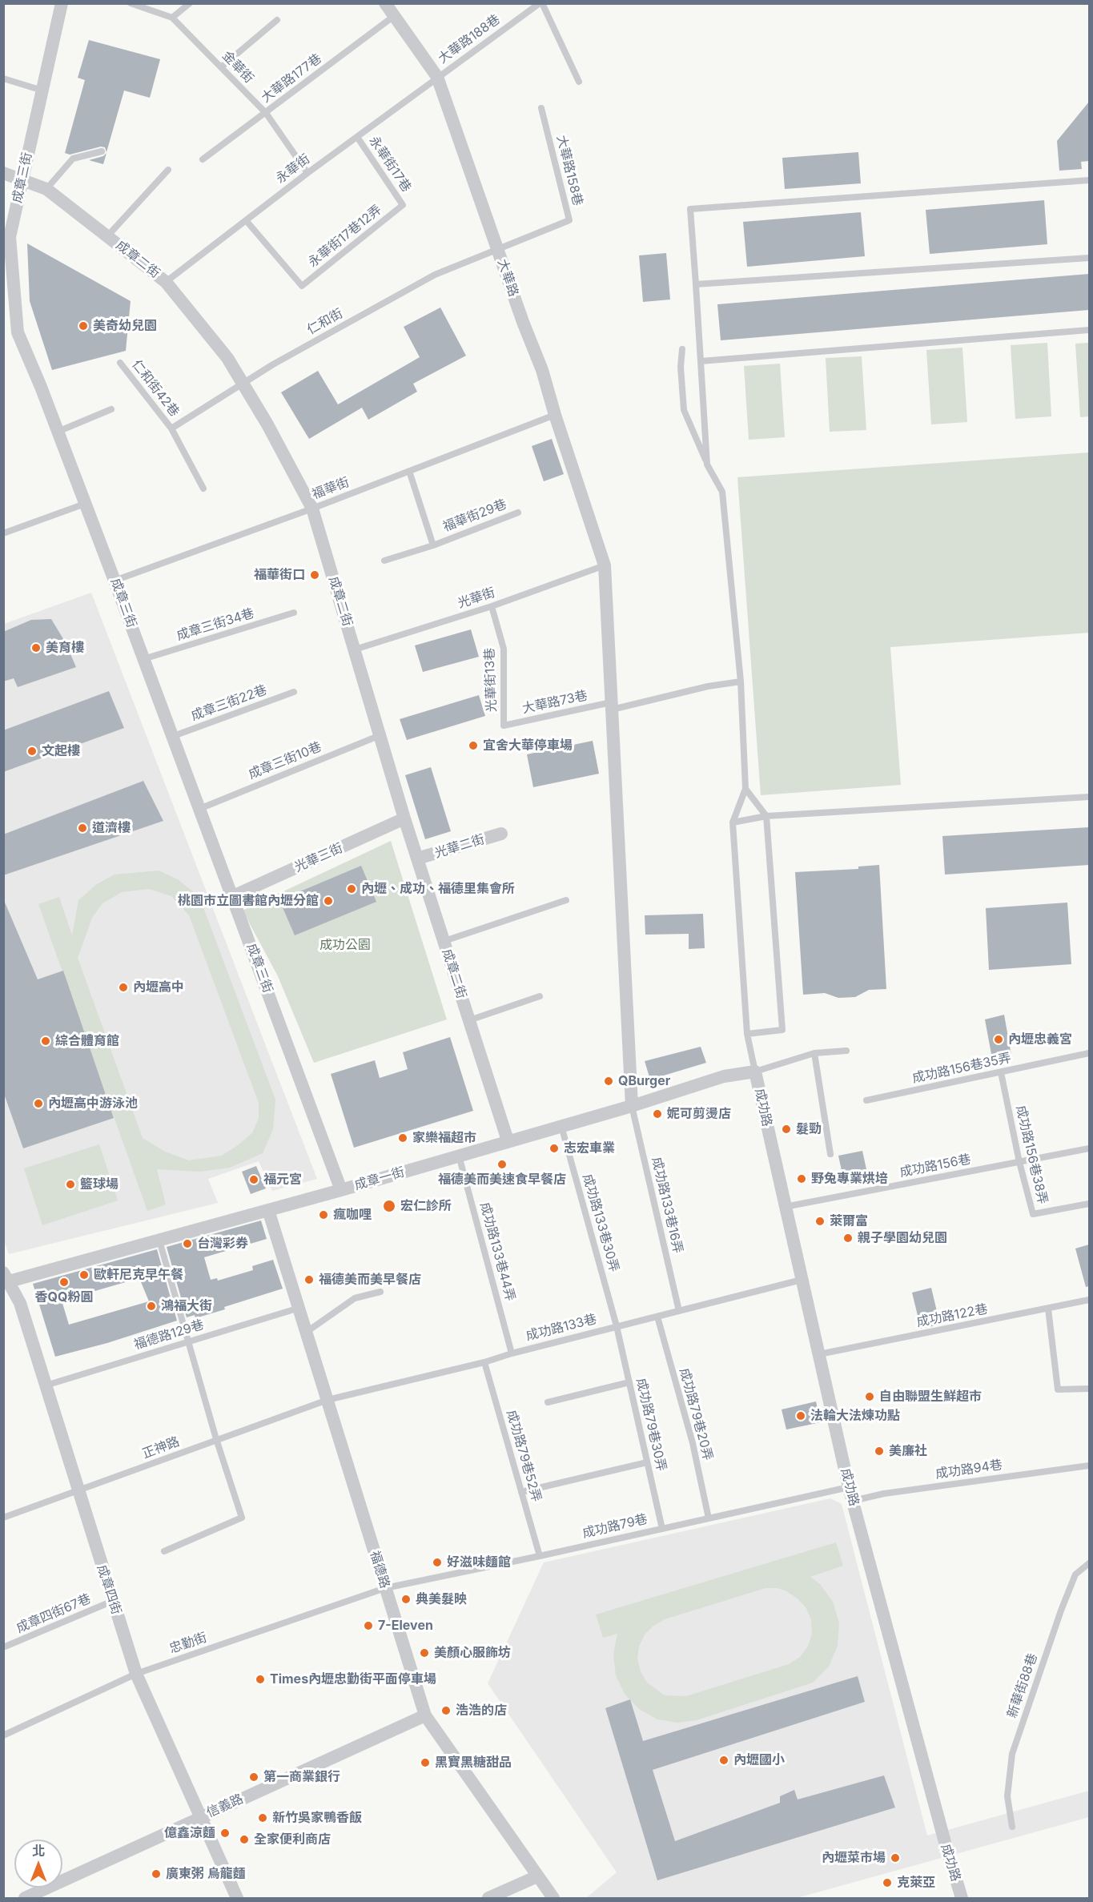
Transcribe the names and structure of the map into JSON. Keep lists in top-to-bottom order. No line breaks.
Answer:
{"streets":{"street":["成章三街","成章二街","大華路","光華二街","光華三街","成功路","成章一街","福德路","成章四街","信義路"],"lane":["大華路188巷","金華街","大華路177巷","永華街17巷","永華街","大華路158巷","永華街17巷12弄","仁和街","仁和街42巷","福華街","福華街29巷","光華街","成章三街34巷","光華街13巷","大華路73巷","成章三街22巷","成章三街10巷","成功路156巷35弄","成功路156巷38弄","成功路156巷","成功路133巷16弄","成功路133巷30弄","成功路133巷44弄","成功路122巷","成功路133巷","福德路129巷","成功路79巷20弄","成功路79巷30弄","正神路","成功路79巷52弄","成功路94巷","成功路79巷","成章四街67巷","忠勤街","新華街88巷"]},"crossings":[["大華路188巷","永華街"],["大華路188巷","大華路"],["金華街","大華路177巷"],["金華街","永華街"],["大華路177巷","大華路"],["永華街17巷","永華街"],["永華街17巷","永華街17巷12弄"],["永華街","永華街17巷12弄"],["永華街","成章二街"],["永華街","大華路"],["大華路158巷","大華路"],["大華路158巷","仁和街"],["成章三街","成章二街"],["成章三街","福華街"],["成章三街","成章三街34巷"],["成章三街","成章三街22巷"],["成章三街","成章三街10巷"],["成章三街","光華三街"],["成章三街","成章一街"],["成章二街","仁和街"],["成章二街","福華街"],["成章二街","光華街"],["成章二街","成章三街10巷"],["成章二街","光華二街"],["成章二街","光華三街"],["成章二街","成章一街"],["大華路","仁和街"],["大華路","福華街"],["大華路","光華街"],["大華路","大華路73巷"],["大華路","成章一街"],["大華路","成功路133巷16弄"],["仁和街","仁和街42巷"],["福華街","福華街29巷"],["光華街","光華街13巷"],["光華街13巷","大華路73巷"],["成功路156巷35弄","成功路156巷38弄"],["成功路","成功路156巷"],["成功路","成章一街"],["成功路","成功路122巷"],["成功路","成功路133巷"],["成功路","成功路94巷"],["成功路","成功路79巷"],["成功路156巷38弄","成功路156巷"],["成章一街","成功路133巷16弄"],["成章一街","成功路133巷30弄"],["成章一街","成功路133巷44弄"],["成章一街","福德路"],["成章一街","成章四街"],["成功路133巷16弄","成功路133巷"],["成功路133巷30弄","成功路133巷"],["成功路133巷30弄","成功路79巷30弄"],["成功路133巷44弄","成功路133巷"],["成功路133巷","成功路79巷20弄"],["成功路133巷","成功路79巷30弄"],["成功路133巷","正神路"],["成功路133巷","成功路79巷52弄"],["成功路133巷","福德路"],["福德路129巷","福德路"],["福德路129巷","成章四街"],["成功路79巷20弄","成功路79巷"],["成功路79巷30弄","成功路79巷"],["正神路","福德路"],["正神路","成章四街"],["成功路79巷52弄","成功路79巷"],["成功路79巷","福德路"],["成功路79巷","忠勤街"],["福德路","忠勤街"],["福德路","信義路"],["成章四街","成章四街67巷"],["成章四街","忠勤街"],["成章四街","信義路"]],"parks":["成功公園"],"places":["美奇幼兒園","福華街口","美育樓","宜舍大華停車場","文起樓","道濟樓","內壢、成功、福德里集會所","桃園市立圖書館內壢分館","內壢高中","內壢忠義宮","綜合體育館","QBurger","內壢高中游泳池","妮可剪燙店","髮勁","家樂福超市","志宏車業","福德美而美速食早餐店","野兔專業烘培","福元宮","籃球場","宏仁診所","瘋咖哩","萊爾富","親子學園幼兒園","台灣彩券","歐軒尼克早午餐","福德美而美早餐店","香QQ粉圓","鴻福大街","自由聯盟生鮮超市","法輪大法煉功點","美廉社","好滋味麵館","典美髮映","7-Eleven","美顏心服飾坊","Times內壢忠勤街平面停車場","浩浩的店","內壢國小","黑寶黑糖甜品","第一商業銀行","新竹吳家鴨香飯","億鑫涼麵","全家便利商店","內壢菜市場","廣東粥 烏龍麵","克萊亞"],"north":"top"}
